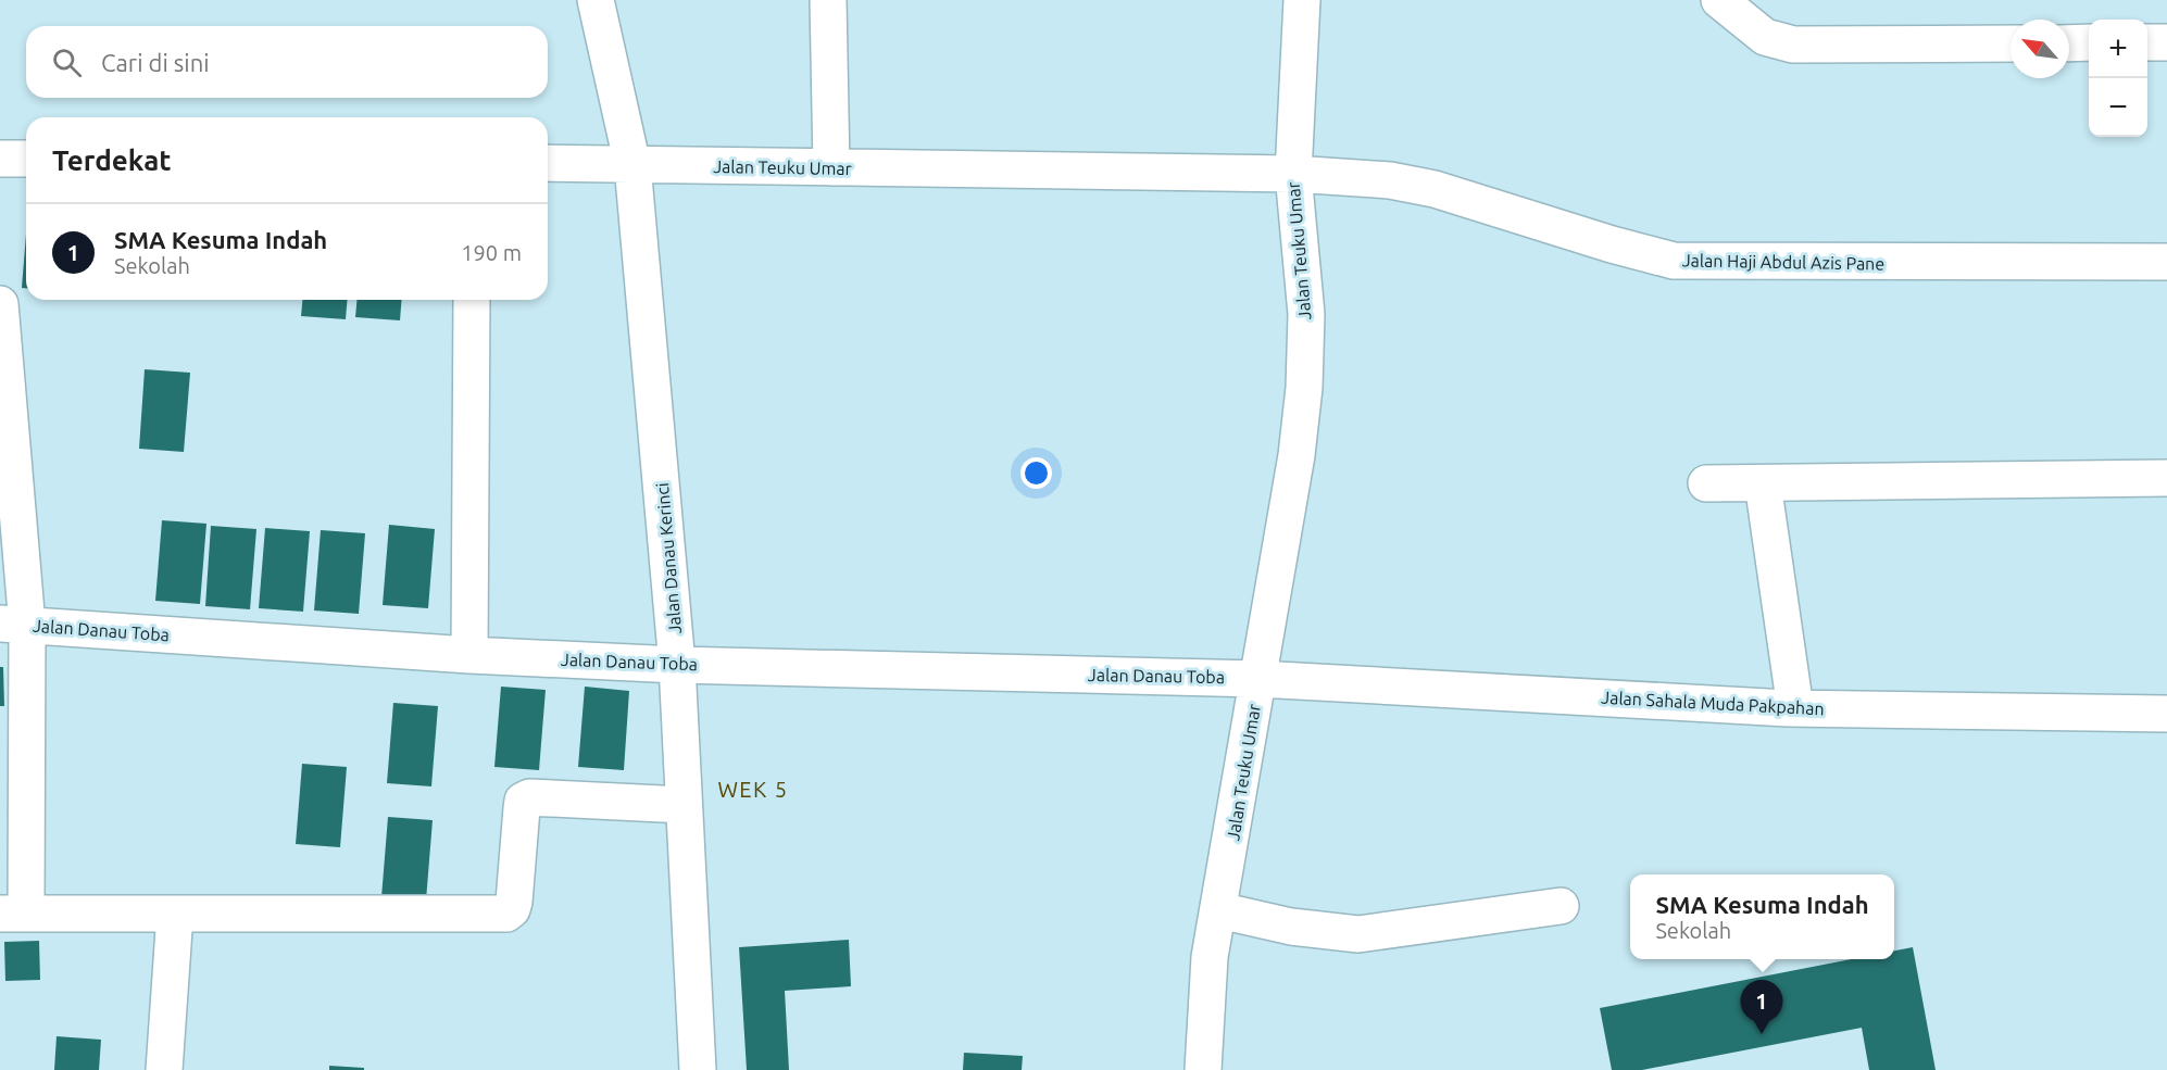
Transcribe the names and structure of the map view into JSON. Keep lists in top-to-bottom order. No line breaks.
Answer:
{"streets":{"street":["Jalan Teuku Umar","Jalan Haji Abdul Azis Pane","Jalan Danau Kerinci","Jalan Danau Toba","Jalan Sahala Muda Pakpahan"]},"crossings":[["Jalan Teuku Umar","Jalan Haji Abdul Azis Pane"],["Jalan Teuku Umar","Jalan Danau Kerinci"],["Jalan Teuku Umar","Jalan Danau Toba"],["Jalan Teuku Umar","Jalan Sahala Muda Pakpahan"],["Jalan Danau Kerinci","Jalan Danau Toba"],["Jalan Danau Toba","Jalan Sahala Muda Pakpahan"]],"districts":["WEK 5"],"north":"top left","page":{"map_buttons":["+","−"],"search":"Cari di sini","heading":"Terdekat","list":[{"mark":"1","name":"SMA Kesuma Indah","note":"Sekolah","value":"190 m"}],"popup":["SMA Kesuma Indah","Sekolah"],"pins":"1"}}
